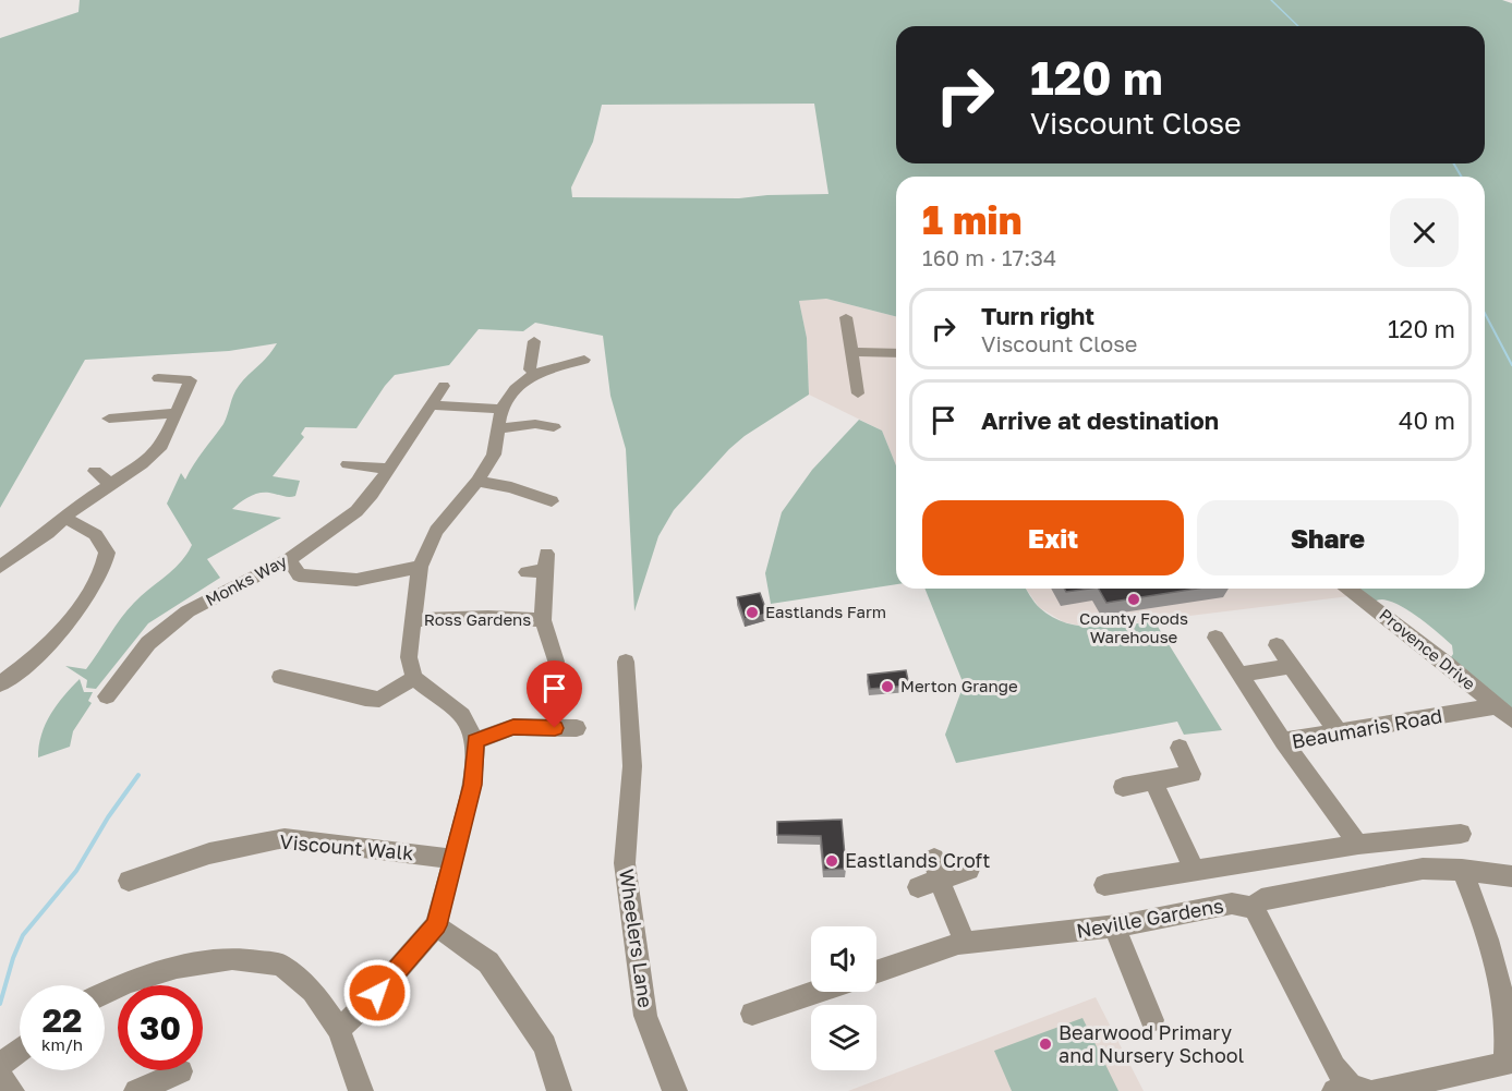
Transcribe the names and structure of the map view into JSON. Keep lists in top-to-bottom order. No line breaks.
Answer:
{"streets":{"street":["Monks Way","Ross Gardens","Provence Drive","Beaumaris Road","Viscount Walk","Neville Gardens","Wheelers Lane"]},"crossings":[["Provence Drive","Beaumaris Road"]],"places":["County Foods Warehouse","Eastlands Farm","Merton Grange","Eastlands Croft","Bearwood Primary and Nursery School"],"page":{"turn":["120 m","Viscount Close"],"heading":["1 min","160 m · 17:34"],"list":[{"name":"Turn right","note":"Viscount Close","value":"120 m"},{"name":"Arrive at destination","value":"40 m"}],"buttons":["Exit","Share"],"speed":"22 km/h","limit":"30"}}
